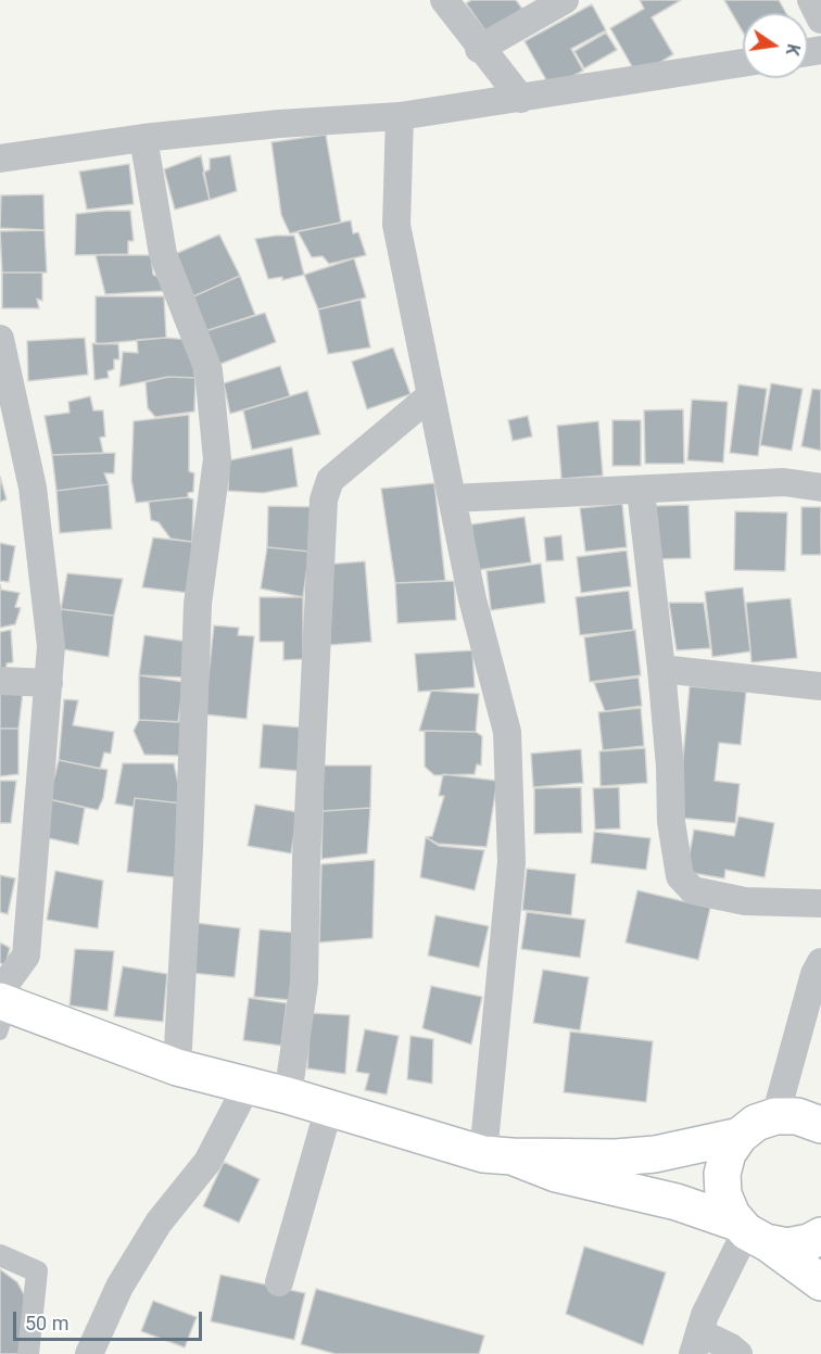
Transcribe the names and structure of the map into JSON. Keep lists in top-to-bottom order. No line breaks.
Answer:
{"scale_bar":"50 m","north":"right"}
